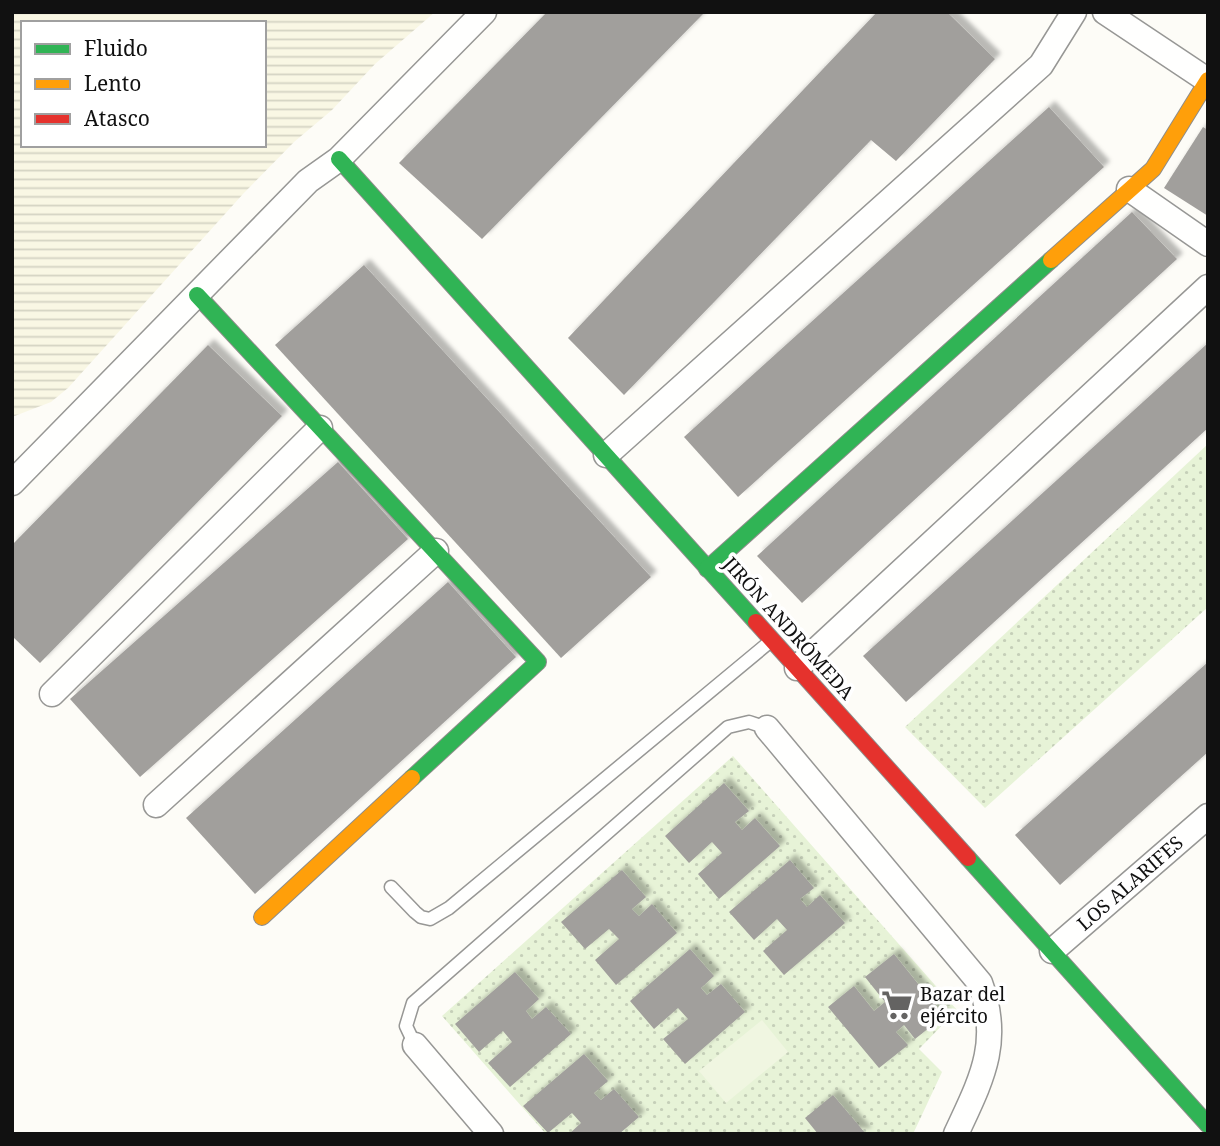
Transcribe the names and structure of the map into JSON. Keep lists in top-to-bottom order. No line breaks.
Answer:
{"streets":{"street":["JIRÓN ANDRÓMEDA","LOS ALARIFES"]},"crossings":[["JIRÓN ANDRÓMEDA","LOS ALARIFES"]],"places":{"supermarket":["Bazar del ejército"]},"legend":["Fluido","Lento","Atasco"]}
